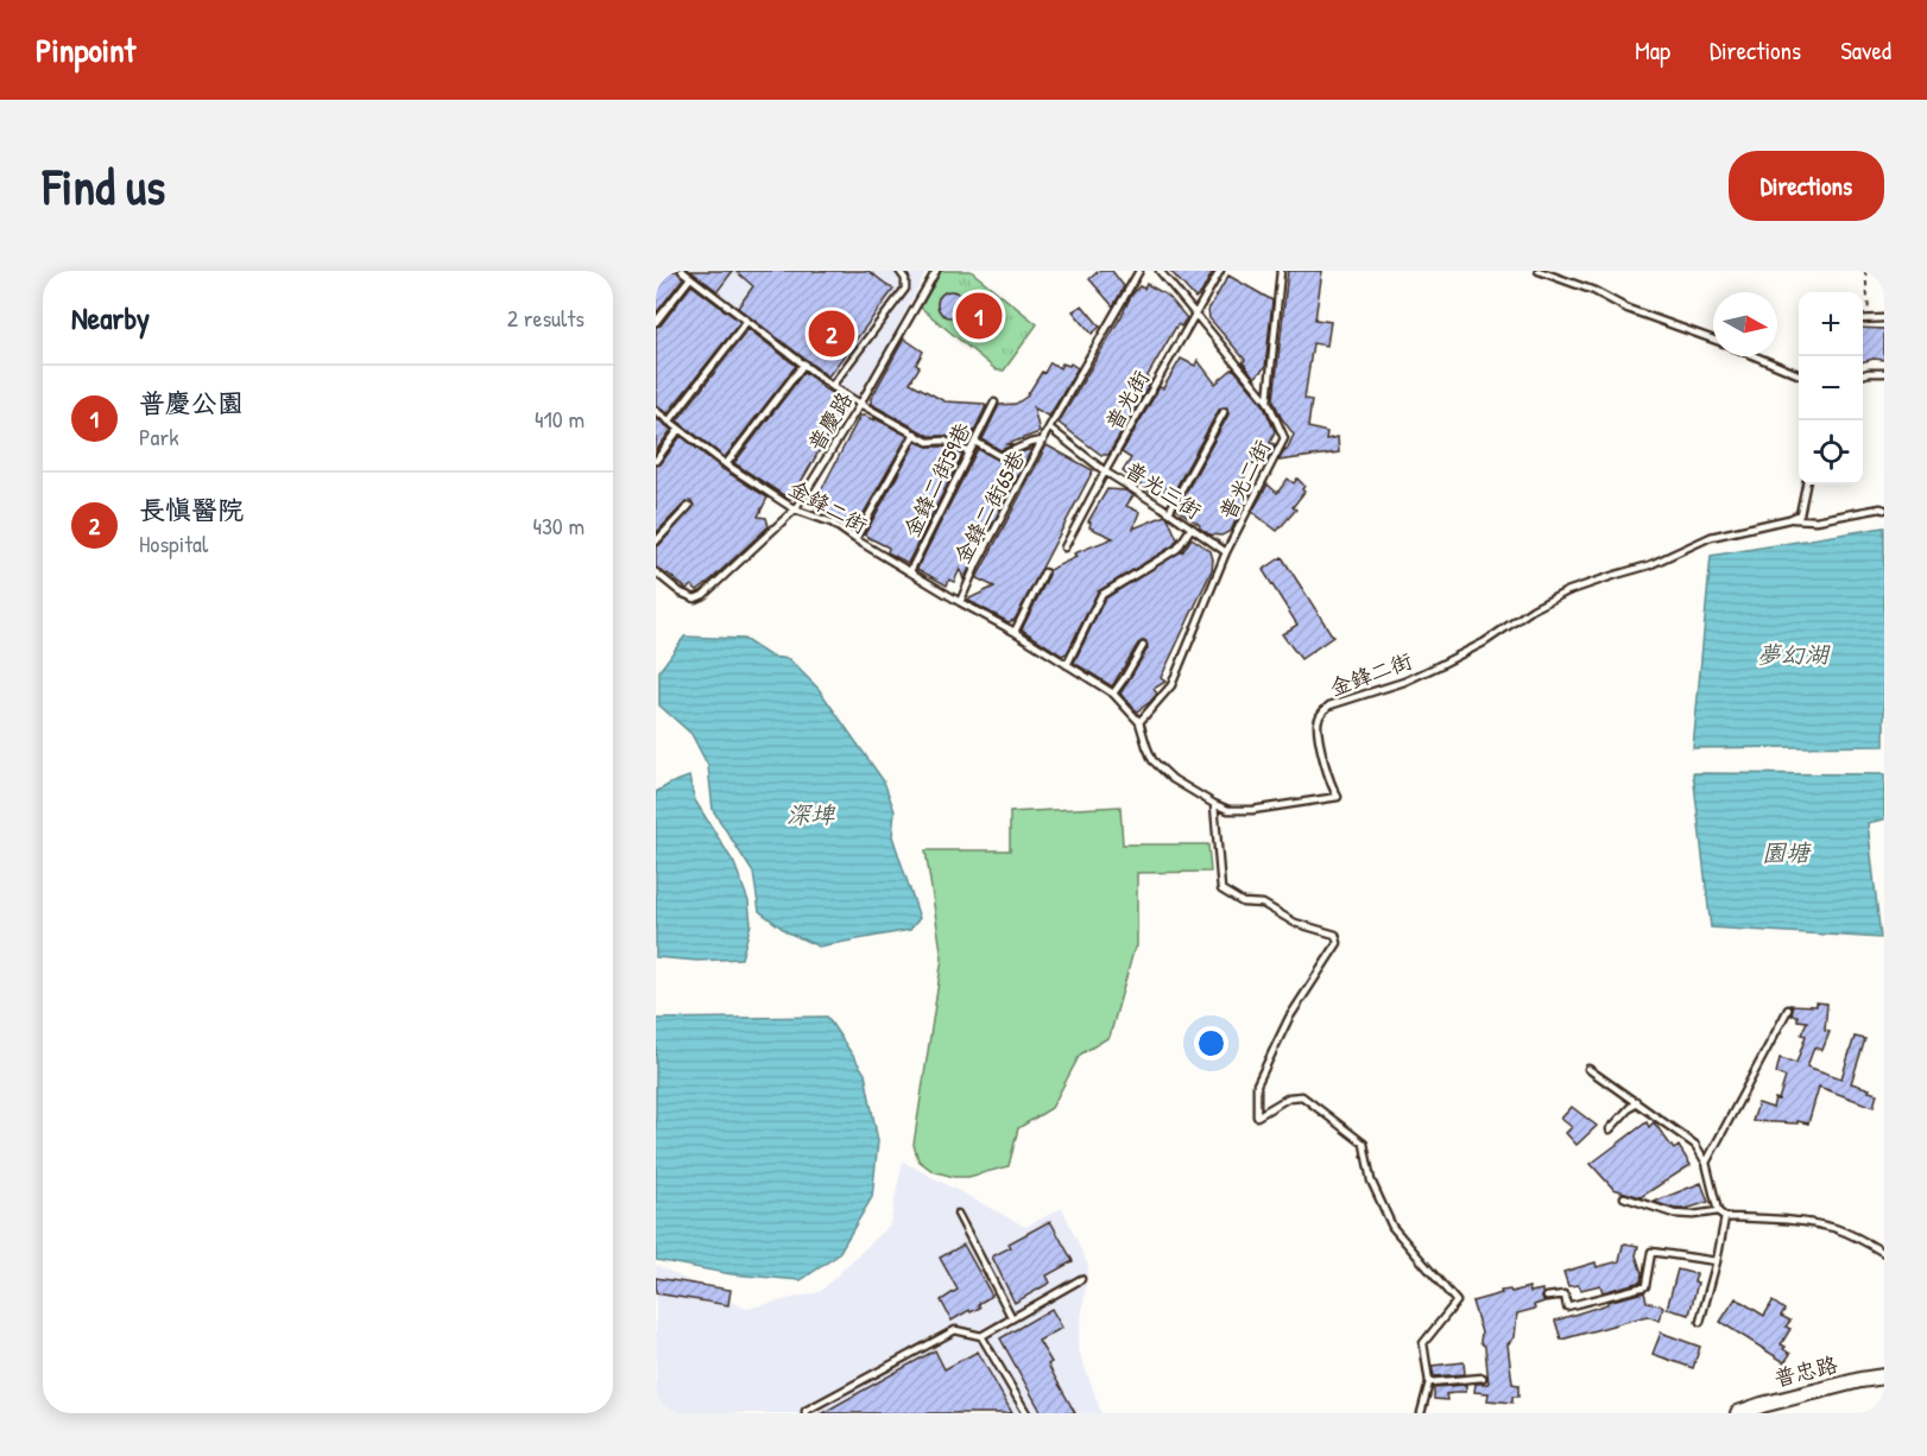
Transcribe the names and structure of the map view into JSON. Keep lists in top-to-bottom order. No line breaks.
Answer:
{"streets":{"street":["普忠路"],"lane":["普光街","普慶路","金鋒二街59巷","普光二街","普光三街","金鋒二街","金鋒二街65巷"]},"crossings":[["普光街","普光二街"],["普光街","普光三街"],["普慶路","金鋒二街"],["金鋒二街59巷","金鋒二街"],["普光二街","普光三街"],["普光二街","金鋒二街"],["普光三街","金鋒二街65巷"],["金鋒二街","金鋒二街65巷"]],"water":["夢幻湖","深埤","園塘"],"north":"right","page":{"header":"Pinpoint","nav":["Map","Directions","Saved"],"buttons":"Directions","title":"Find us","heading":["Nearby","2 results"],"pins":["1","2"],"map_buttons":["+","−"],"list":[{"mark":"1","name":"普慶公園","note":"Park","value":"410 m"},{"mark":"2","name":"長慎醫院","note":"Hospital","value":"430 m"}]}}
